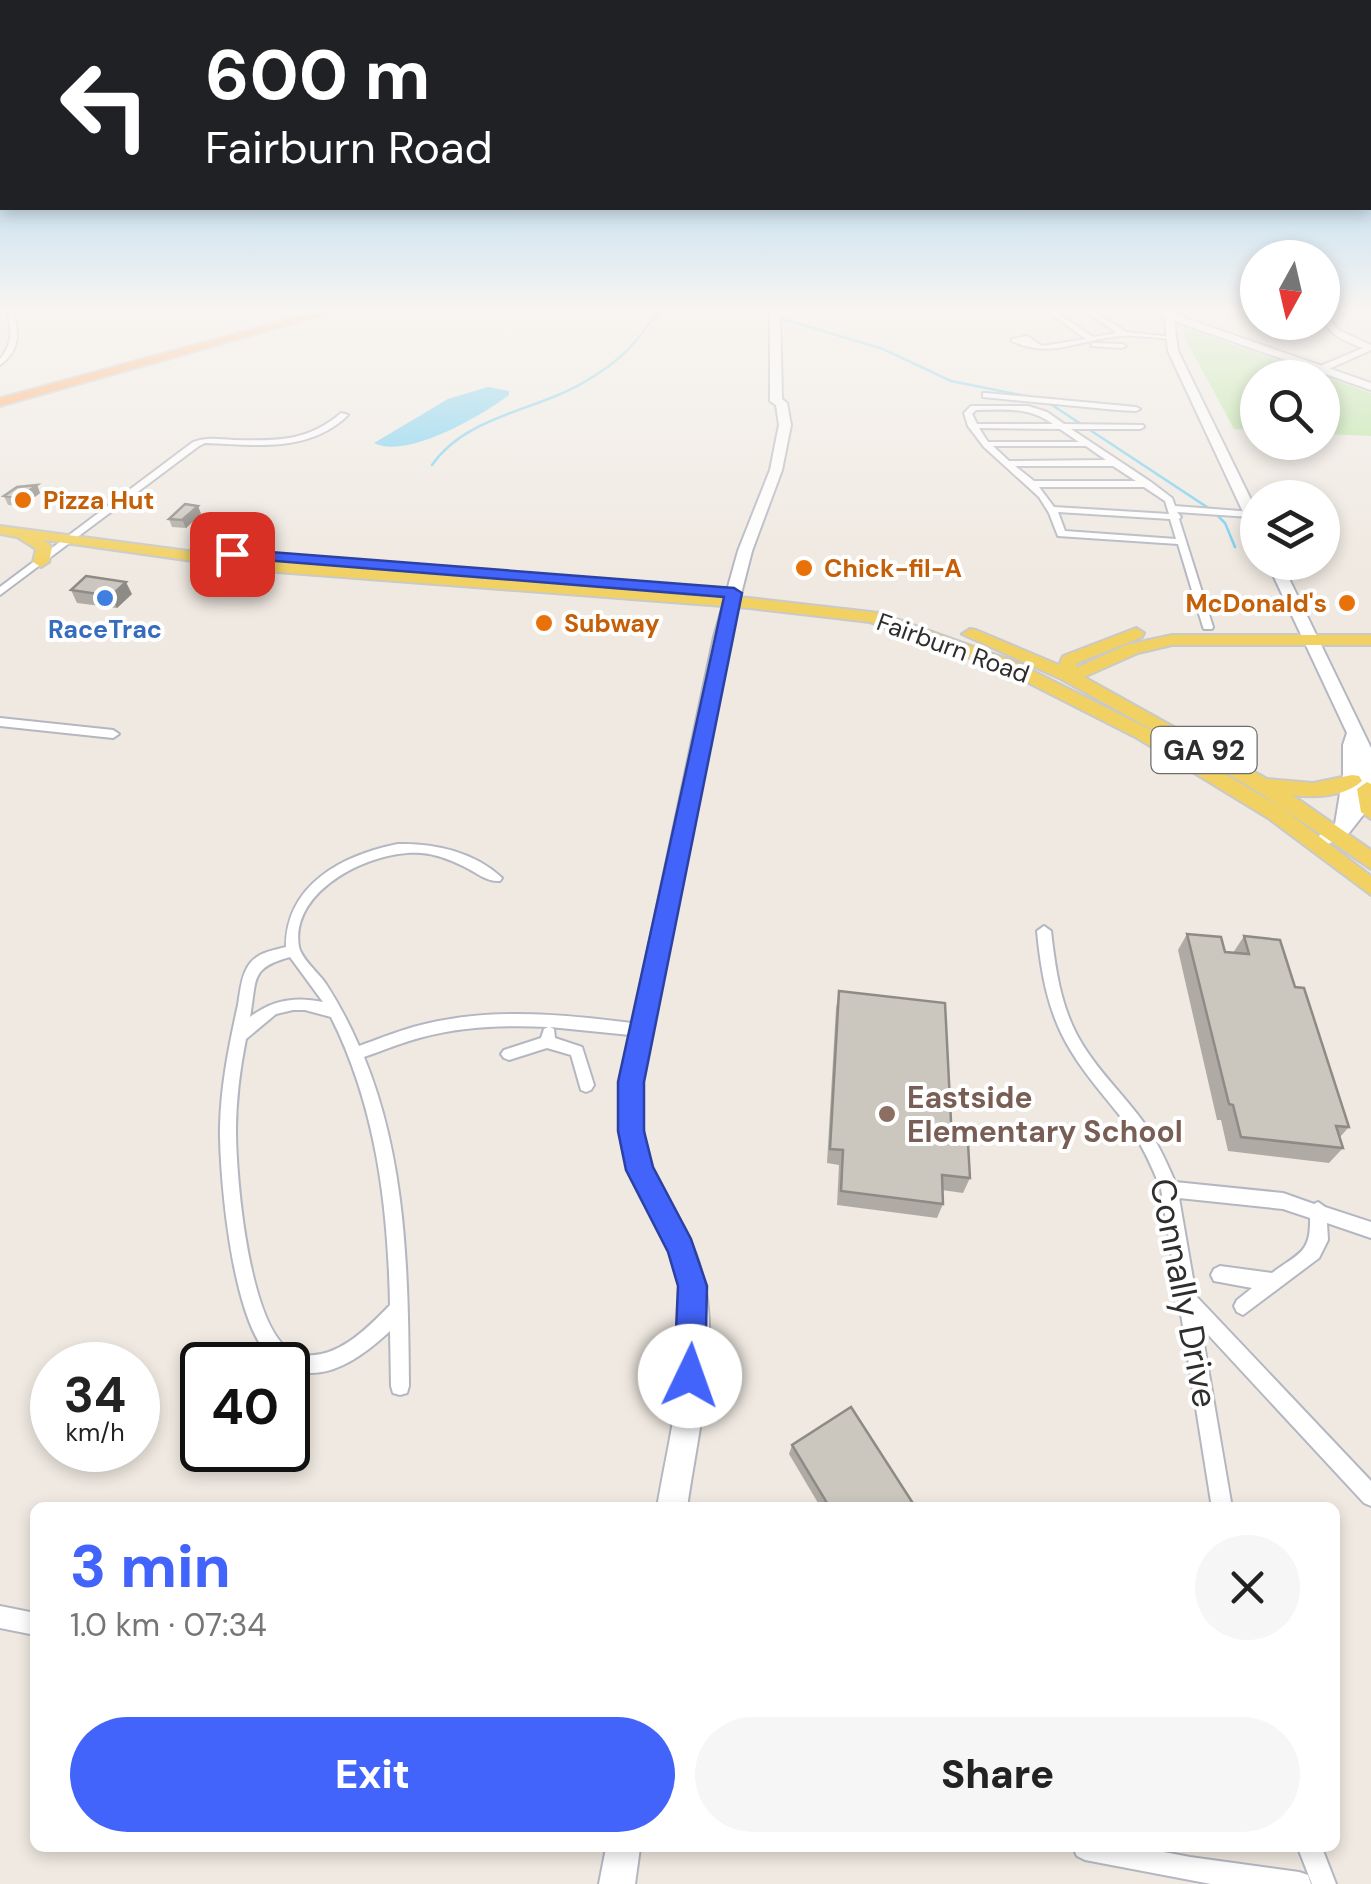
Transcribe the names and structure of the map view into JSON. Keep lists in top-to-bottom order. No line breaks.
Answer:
{"streets":{"main road":["Fairburn Road","GA 92"],"street":["Connally Drive"]},"crossings":[["Fairburn Road","GA 92"]],"places":["Pizza Hut","Chick-fil-A","RaceTrac","McDonald's","Subway","Eastside Elementary School"],"north":"bottom","page":{"turn":["600 m","Fairburn Road"],"speed":"34 km/h","limit":"40","heading":["3 min","1.0 km · 07:34"],"buttons":["Exit","Share"]}}
